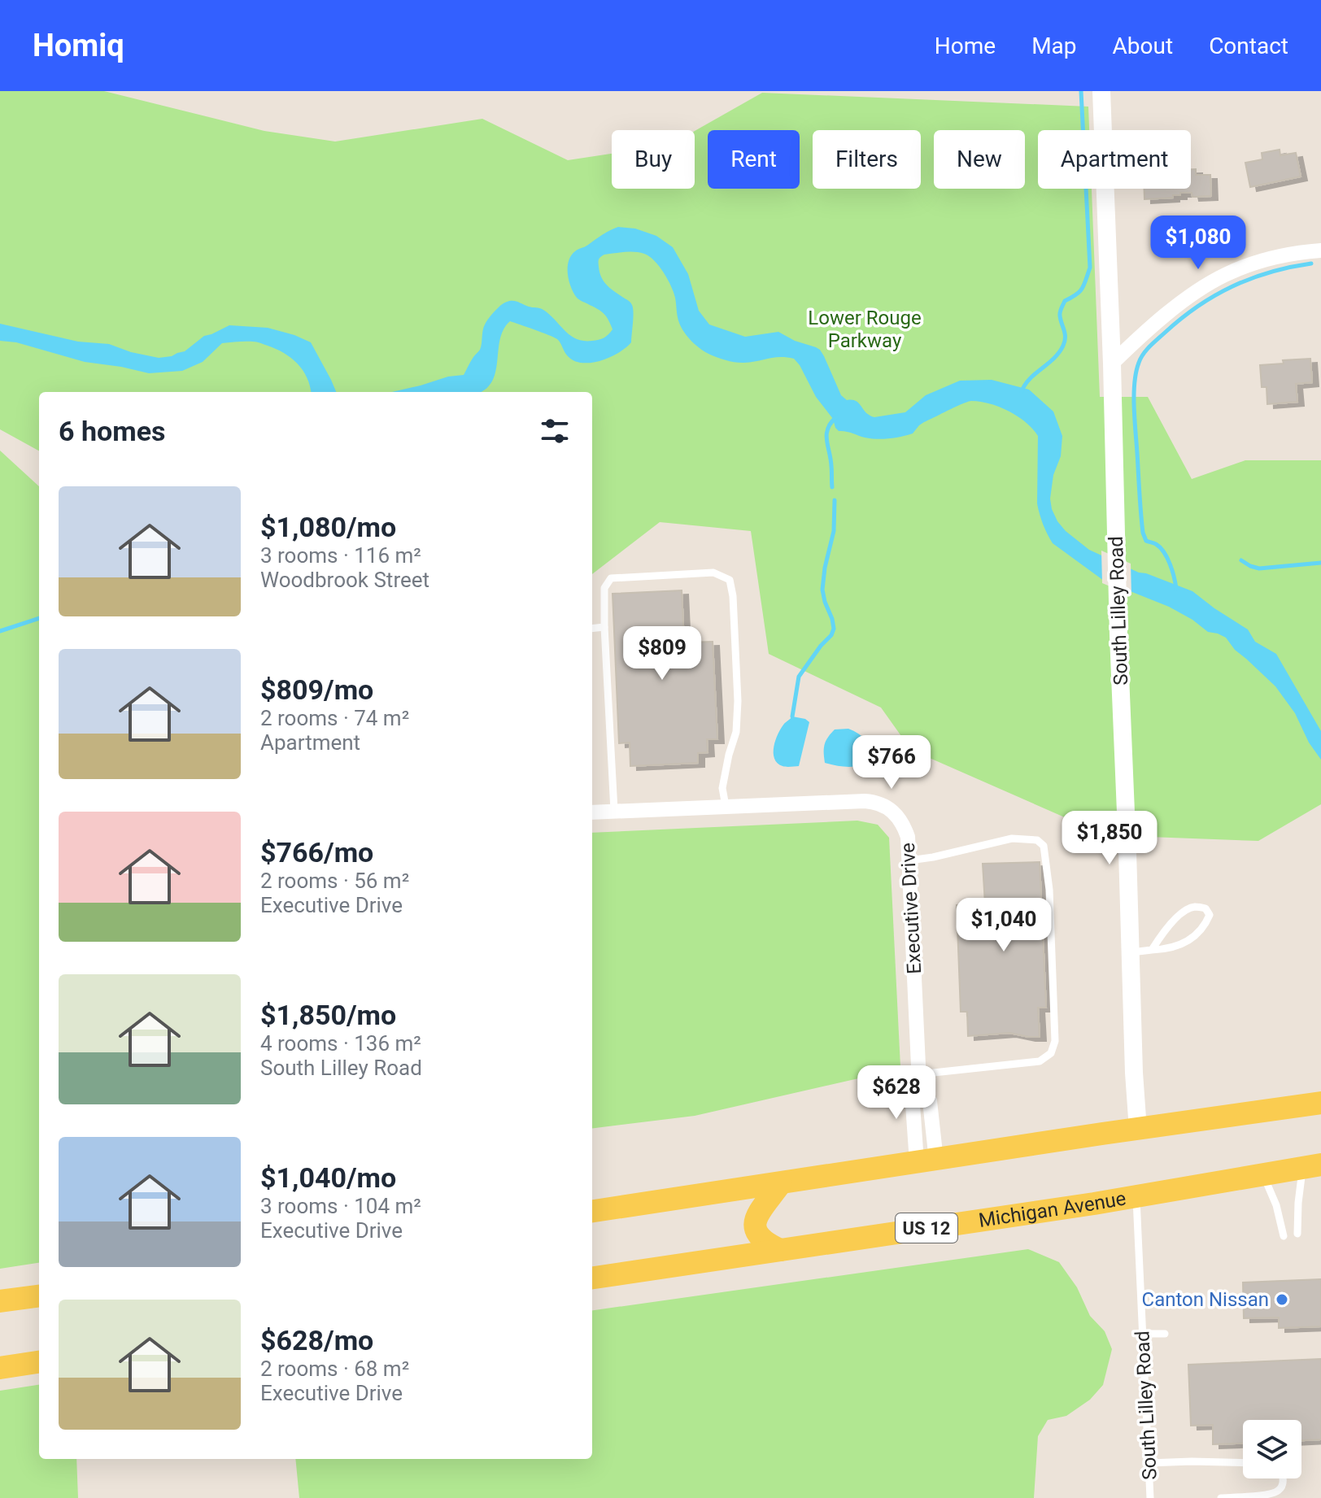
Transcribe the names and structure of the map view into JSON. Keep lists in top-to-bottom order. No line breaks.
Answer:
{"streets":{"main road":["Michigan Avenue","US 12"],"street":["South Lilley Road","Executive Drive"]},"crossings":[["South Lilley Road","Michigan Avenue"]],"parks":["Lower Rouge Parkway"],"places":["Canton Nissan"],"page":{"header":"Homiq","nav":["Home","Map","About","Contact"],"chip":["Buy","Rent","Filters","New","Apartment"],"price":["$1,080","$809","$766","$1,850","$1,040","$628"],"heading":"6 homes","list":[{"name":"$1,080/mo","note":"3 rooms · 116 m² · Woodbrook Street"},{"name":"$809/mo","note":"2 rooms · 74 m² · Apartment"},{"name":"$766/mo","note":"2 rooms · 56 m² · Executive Drive"},{"name":"$1,850/mo","note":"4 rooms · 136 m² · South Lilley Road"},{"name":"$1,040/mo","note":"3 rooms · 104 m² · Executive Drive"},{"name":"$628/mo","note":"2 rooms · 68 m² · Executive Drive"}]}}
